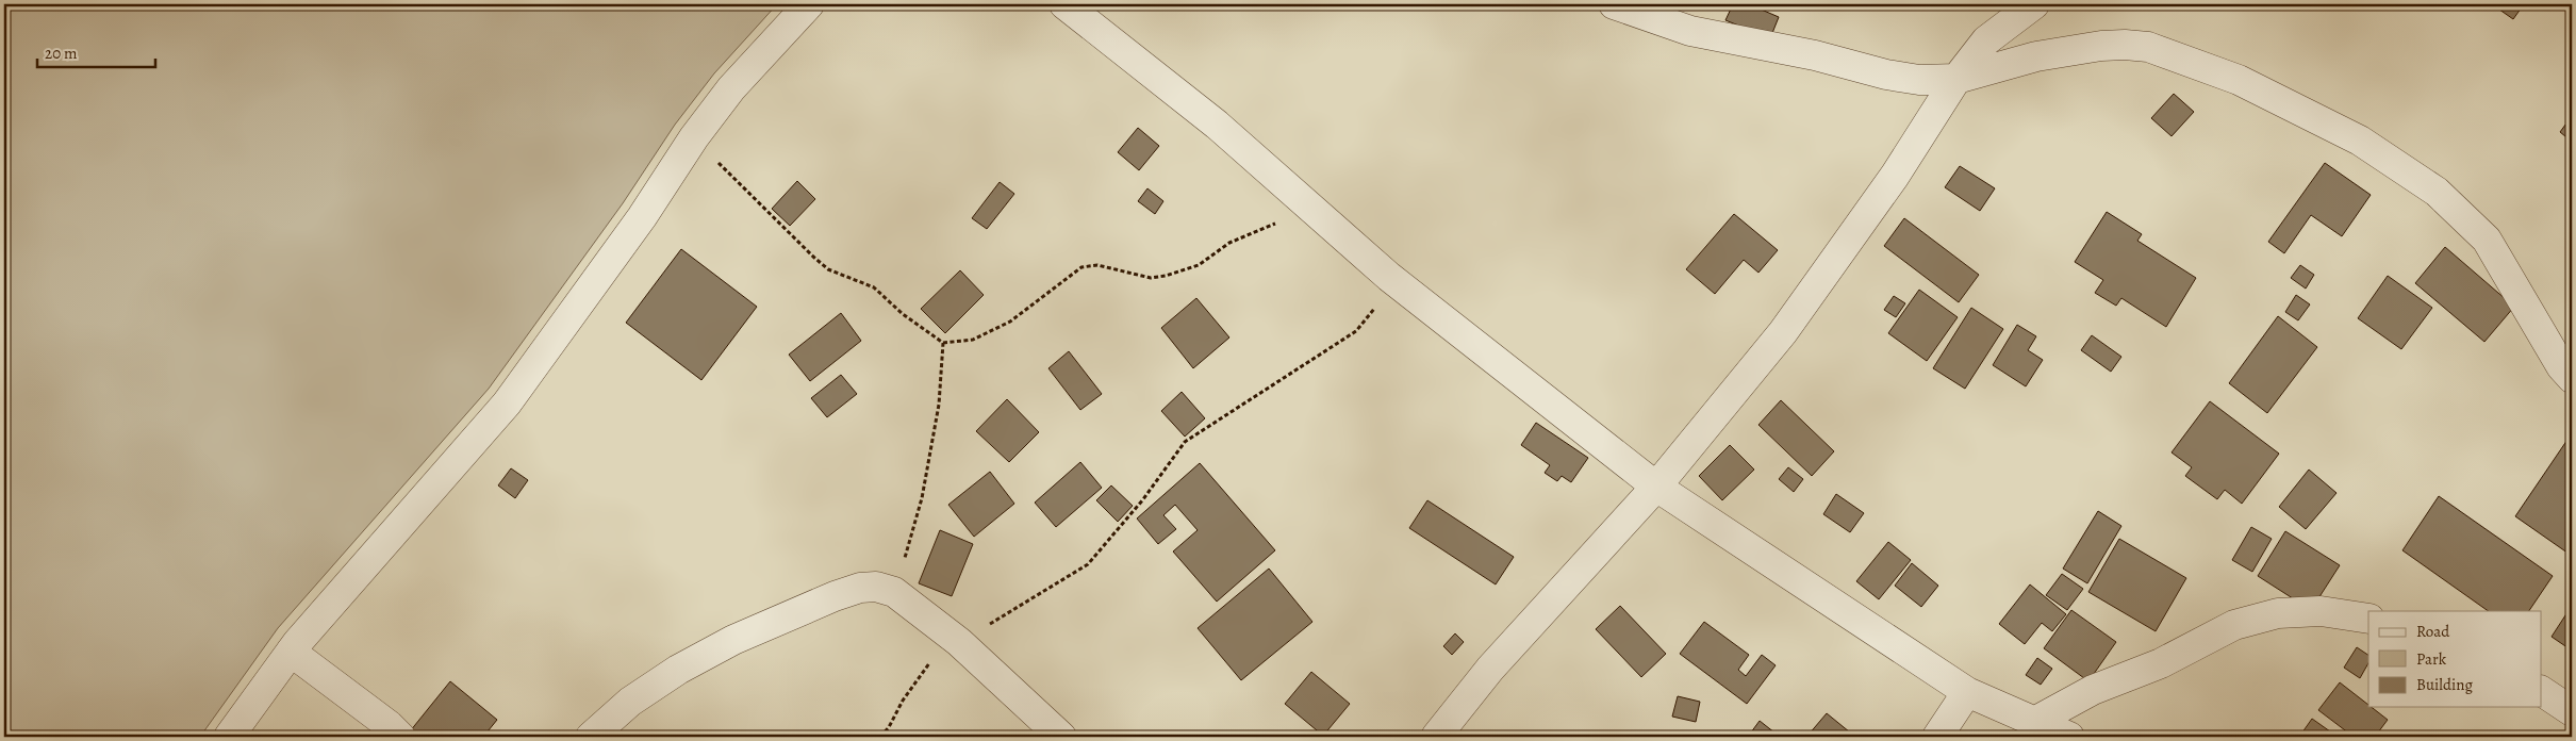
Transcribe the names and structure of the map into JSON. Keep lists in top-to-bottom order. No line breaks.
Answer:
{"legend":["Road","Park","Building"],"scale_bar":"20 m"}
